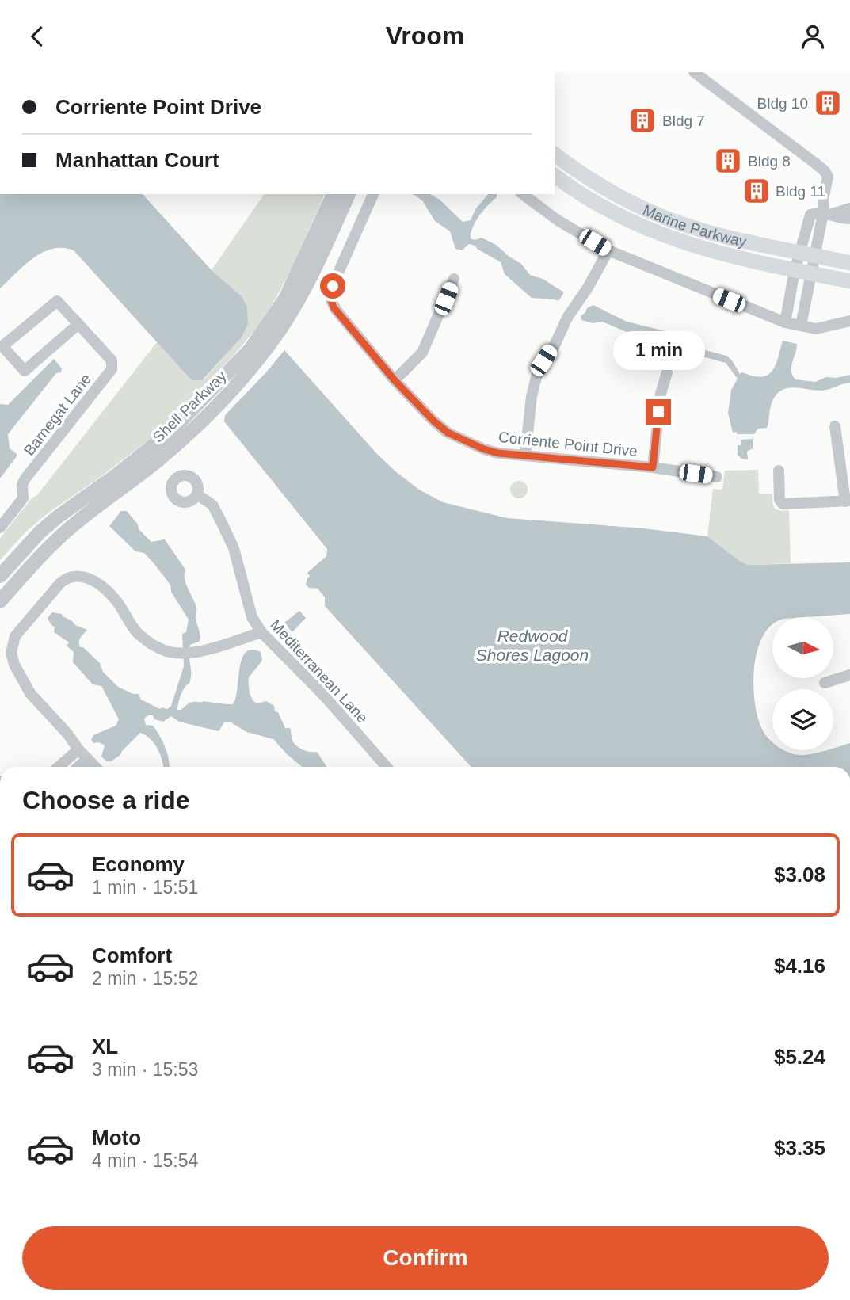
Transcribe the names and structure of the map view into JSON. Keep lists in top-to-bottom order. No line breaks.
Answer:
{"streets":{"main road":["Marine Parkway"],"street":["Shell Parkway","Barnegat Lane","Corriente Point Drive","Mediterranean Lane"]},"water":["Redwood Shores Lagoon"],"places":{"building":["Bldg 10","Bldg 7","Bldg 8","Bldg 11"]},"north":"right","page":{"header":"Vroom","banner":["Corriente Point Drive","Manhattan Court"],"bubble":"1 min","heading":"Choose a ride","list":[{"name":"Economy","note":"1 min · 15:51","value":"$3.08"},{"name":"Comfort","note":"2 min · 15:52","value":"$4.16"},{"name":"XL","note":"3 min · 15:53","value":"$5.24"},{"name":"Moto","note":"4 min · 15:54","value":"$3.35"}],"buttons":"Confirm"}}
